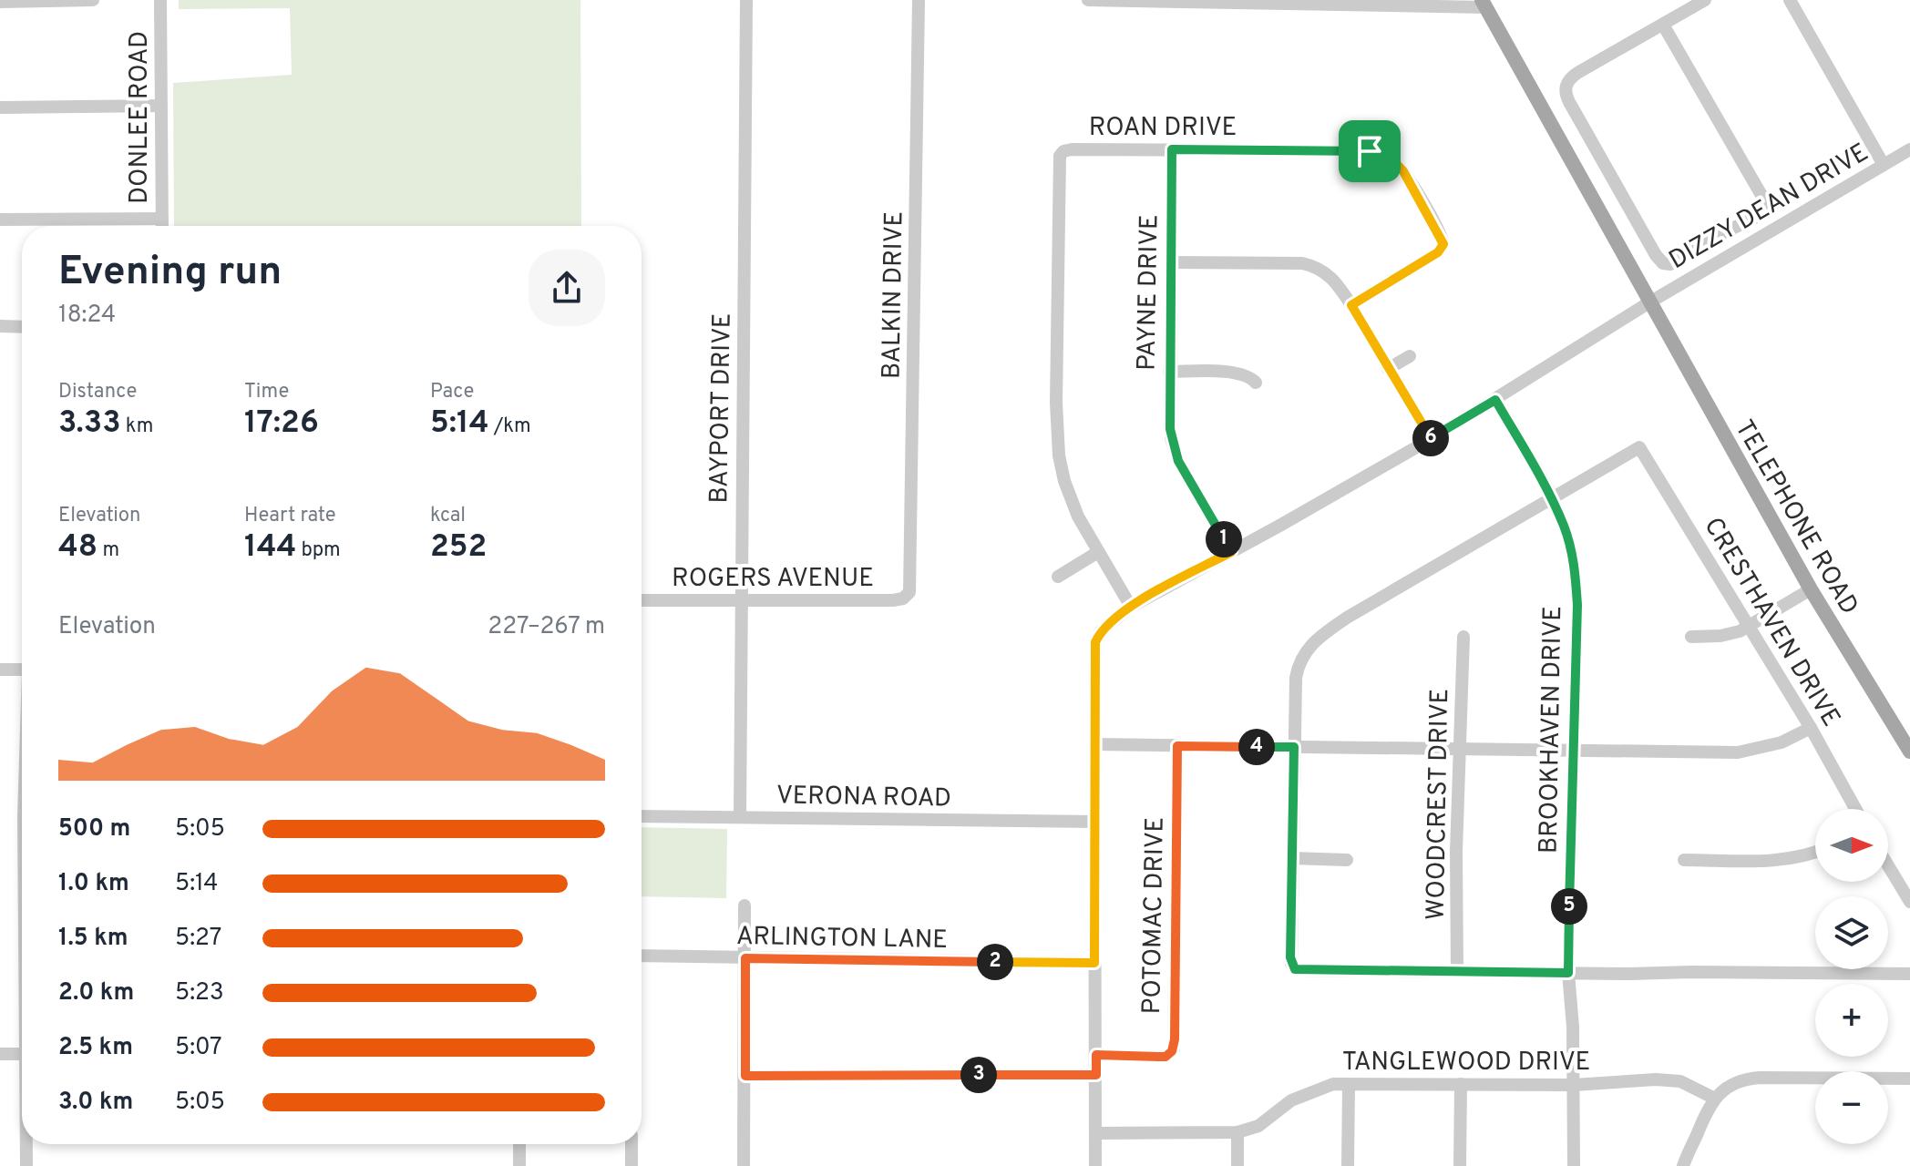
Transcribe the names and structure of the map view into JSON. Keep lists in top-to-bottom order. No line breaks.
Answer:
{"streets":{"main road":["TELEPHONE ROAD"],"street":["DONLEE ROAD","ROAN DRIVE","DIZZY DEAN DRIVE","PAYNE DRIVE","BALKIN DRIVE","BAYPORT DRIVE","ROGERS AVENUE","CRESTHAVEN DRIVE","BROOKHAVEN DRIVE","VERONA ROAD","WOODCREST DRIVE","POTOMAC DRIVE","ARLINGTON LANE","TANGLEWOOD DRIVE"]},"crossings":[["ROAN DRIVE","DIZZY DEAN DRIVE"],["ROAN DRIVE","PAYNE DRIVE"],["DIZZY DEAN DRIVE","PAYNE DRIVE"],["DIZZY DEAN DRIVE","TELEPHONE ROAD"],["DIZZY DEAN DRIVE","BROOKHAVEN DRIVE"],["DIZZY DEAN DRIVE","VERONA ROAD"],["DIZZY DEAN DRIVE","POTOMAC DRIVE"],["DIZZY DEAN DRIVE","ARLINGTON LANE"],["DIZZY DEAN DRIVE","TANGLEWOOD DRIVE"],["BALKIN DRIVE","ROGERS AVENUE"],["BAYPORT DRIVE","ROGERS AVENUE"],["BAYPORT DRIVE","VERONA ROAD"],["CRESTHAVEN DRIVE","BROOKHAVEN DRIVE"],["BROOKHAVEN DRIVE","TANGLEWOOD DRIVE"]],"north":"right","page":{"heading":["Evening run","18:24"],"stats":[["Distance","3.33 km"],["Time","17:26"],["Pace","5:14 /km"],["Elevation","48 m"],["Heart rate","144 bpm"],["kcal","252"]],"pins":["6","1","4","5","2","3"],"chart":["Elevation","227–267 m"],"list":[{"name":"500 m","note":"5:05"},{"name":"1.0 km","note":"5:14"},{"name":"1.5 km","note":"5:27"},{"name":"2.0 km","note":"5:23"},{"name":"2.5 km","note":"5:07"},{"name":"3.0 km","note":"5:05"}],"map_buttons":["+","−"]}}
